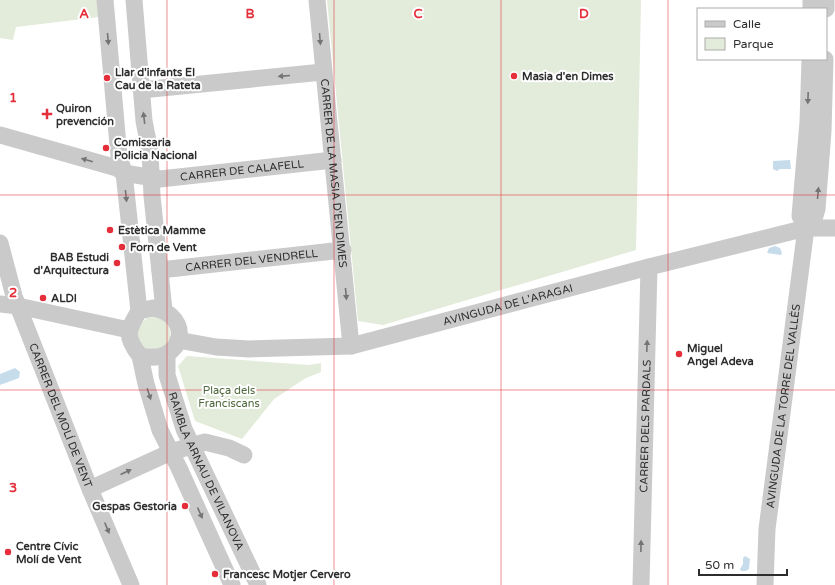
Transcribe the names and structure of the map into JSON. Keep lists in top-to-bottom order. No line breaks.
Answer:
{"streets":{"street":["CARRER DE CALAFELL","CARRER DE LA MASIA D'EN DIMES","CARRER DEL VENDRELL","AVINGUDA DE L'ARAGAI","AVINGUDA DE LA TORRE DEL VALLÈS","CARRER DEL MOLÍ DE VENT","CARRER DELS PARDALS","RAMBLA ARNAU DE VILANOVA"]},"crossings":[["CARRER DE CALAFELL","CARRER DE LA MASIA D'EN DIMES"],["CARRER DE LA MASIA D'EN DIMES","CARRER DEL VENDRELL"],["CARRER DE LA MASIA D'EN DIMES","AVINGUDA DE L'ARAGAI"],["AVINGUDA DE L'ARAGAI","AVINGUDA DE LA TORRE DEL VALLÈS"],["AVINGUDA DE L'ARAGAI","CARRER DELS PARDALS"],["AVINGUDA DE L'ARAGAI","RAMBLA ARNAU DE VILANOVA"]],"one_way":["CARRER DE LA MASIA D'EN DIMES","CARRER DELS PARDALS"],"parks":["Plaça dels Franciscans"],"places":{"other":["Masia d'en Dimes","Llar d'infants El Cau de la Rateta","Comissaria Policia Nacional","Estètica Mamme","Forn de Vent","BAB Estudi d'Arquitectura","ALDI","Miguel Angel Adeva","Gespas Gestoria","Centre Cívic Molí de Vent","Francesc Motjer Cervero"],"health":["Quiron prevención"]},"legend":["Calle","Parque"],"scale_bar":"50 m","grid":{"columns":["A","B","C","D"],"rows":["1","2","3"]}}
